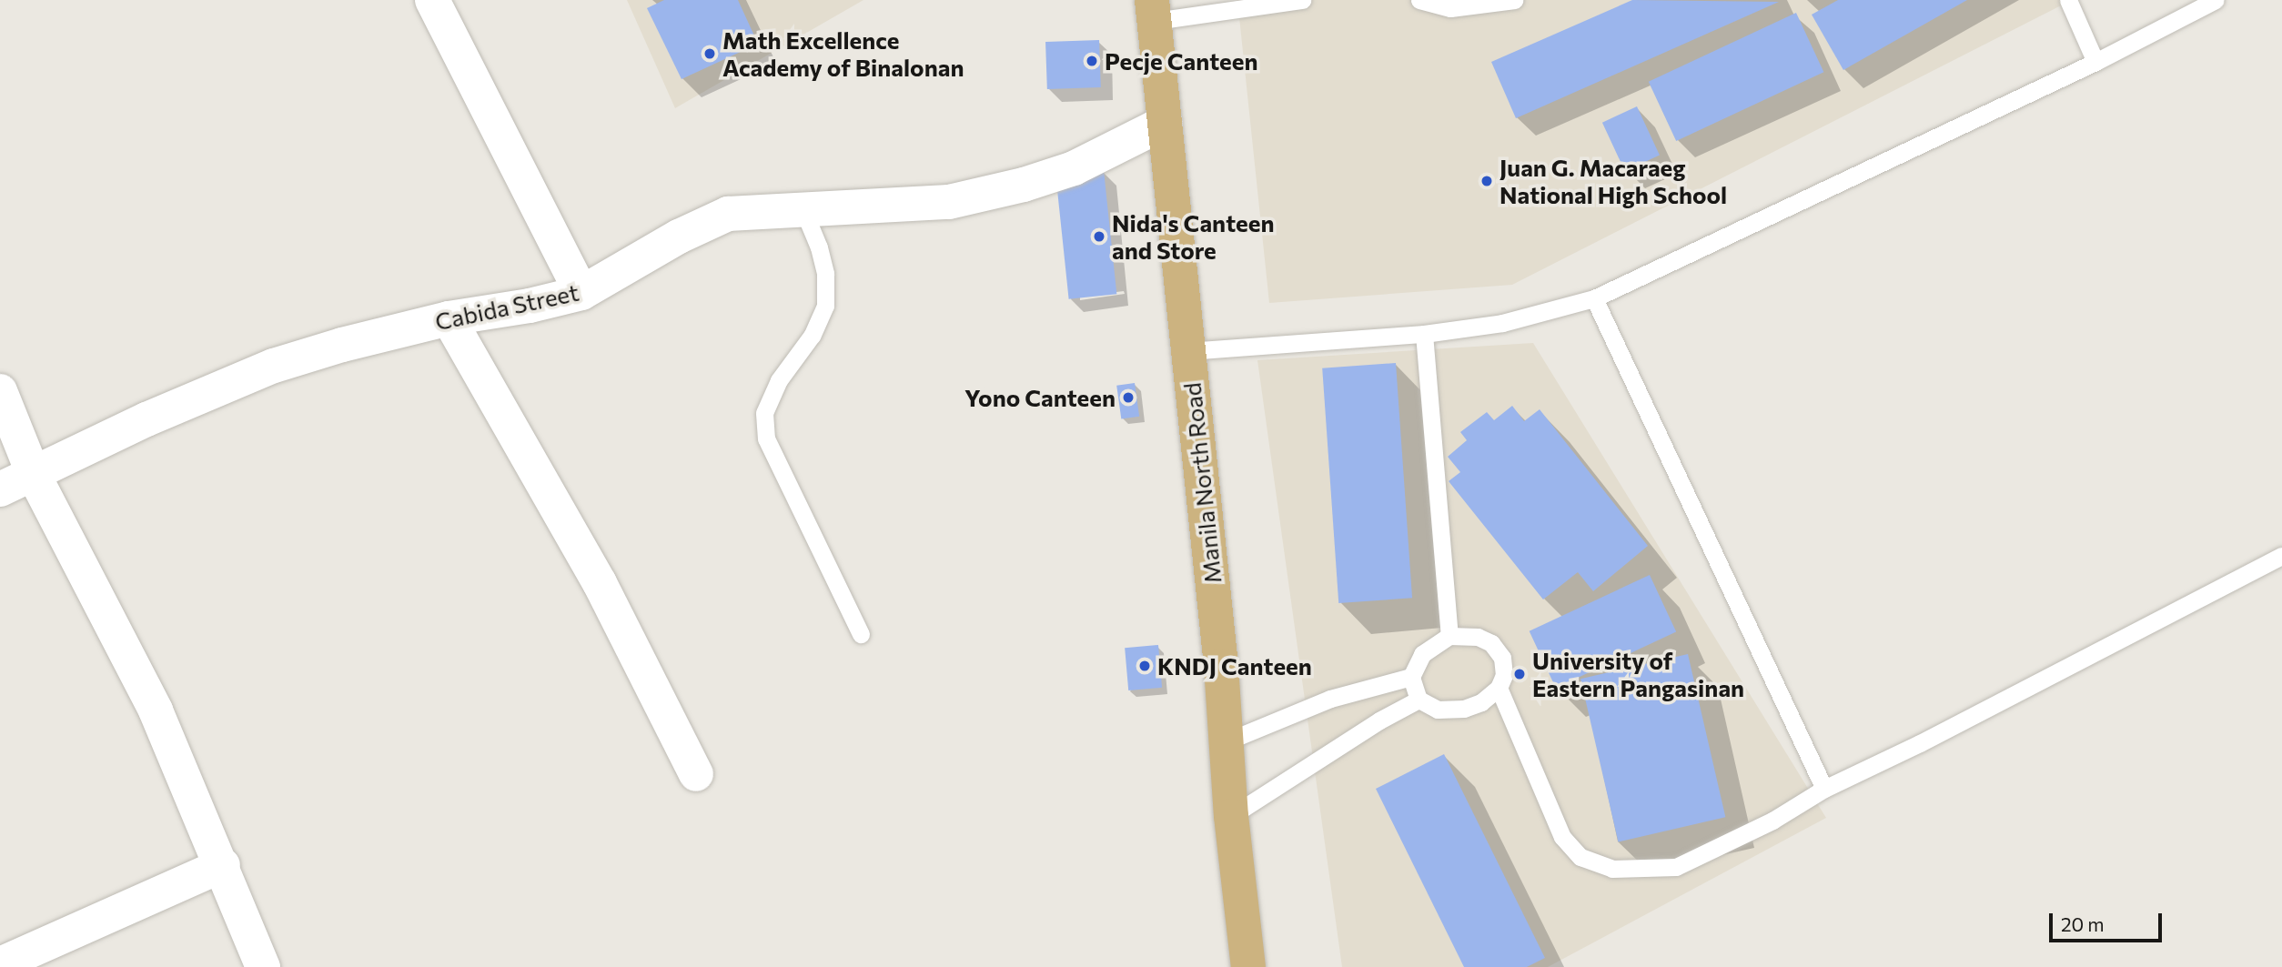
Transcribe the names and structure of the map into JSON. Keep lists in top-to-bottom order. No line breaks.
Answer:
{"streets":{"highway":["Manila North Road"],"street":["Cabida Street"]},"crossings":[["Cabida Street","Manila North Road"]],"places":["Math Excellence Academy of Binalonan","Pecje Canteen","Juan G. Macaraeg National High School","Nida's Canteen and Store","Yono Canteen","KNDJ Canteen","University of Eastern Pangasinan"],"scale_bar":"20 m"}
